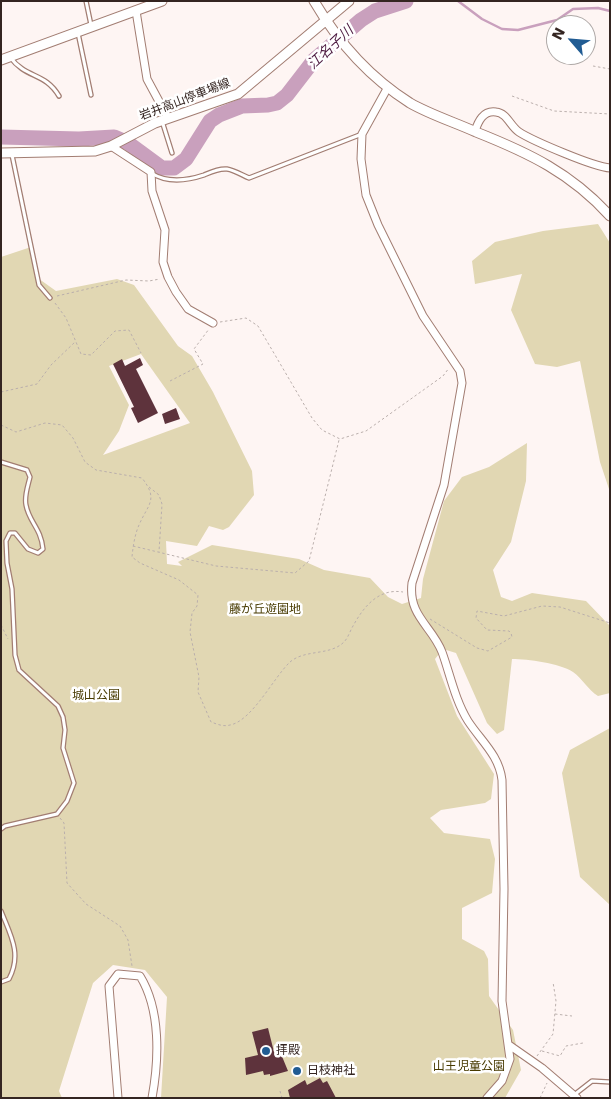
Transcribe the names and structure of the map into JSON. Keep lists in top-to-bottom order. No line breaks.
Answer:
{"streets":{"street":["岩井高山停車場線"]},"water":["江名子川"],"parks":["藤が丘遊園地","城山公園","山王児童公園"],"places":["拝殿","日枝神社"],"north":"top left"}
